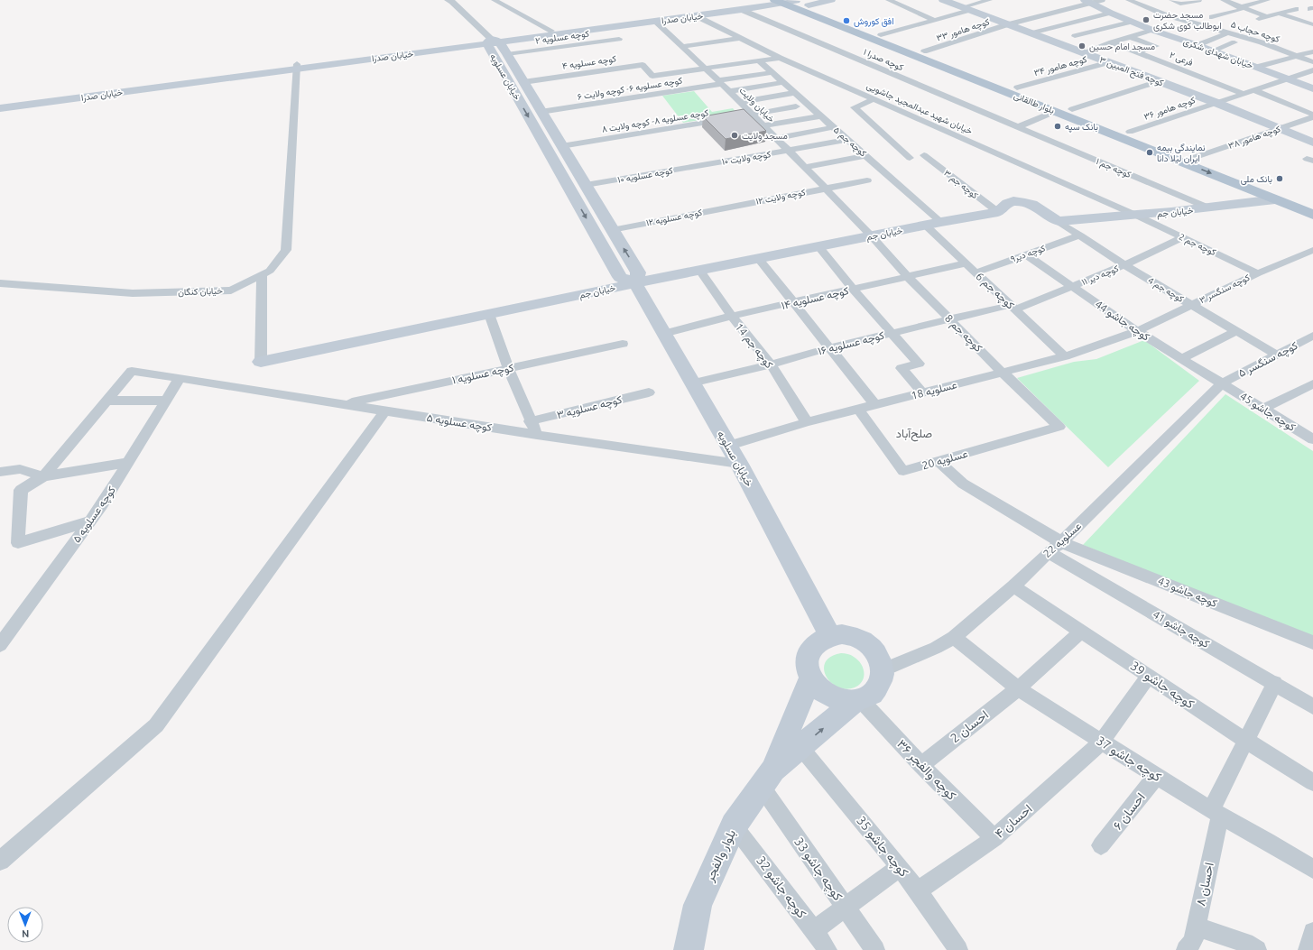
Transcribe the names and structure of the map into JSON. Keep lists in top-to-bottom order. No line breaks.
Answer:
{"streets":{"main road":["بلوار طالقانی"],"street":["خیابان صدرا","کوچه هامور ۳۳","کوچه حجاب ۵","کوچه عسلویه ۲","خیابان شهدای شکری","فرعی ۲","کوچه صدرا ۱","کوچه عسلویه ۴","کوچه هامور ۳۴","کوچه فتح المبین ۳","خیابان عسلویه","کوچه عسلویه ۶- کوچه ولایت ۶","خیابان ولایت","خیابان شهید عبدالمجید جاشویی","کوچه هامور ۳۶","کوچه عسلویه ۸- کوچه ولایت ۸","کوچه هامور ۳۸","کوچه جم ۵","کوچه ولایت ۱۰","کوچه جم ۱","کوچه عسلویه ۱۰","کوچه جم ۳","کوچه ولایت ۱۲","خیابان جم","کوچه عسلویه ۱۲","کوچه جم 2","کوچه دیر۹","کوچه دیر ۱۱","کوچه سنگسر ۳","کوچه جم 4","کوچه جم 6","خیابان کنگان","کوچه عسلویه ۱۴","کوچه جاشو 44","کوچه جم 8","کوچه عسلویه ۱۶","کوچه جم 14","کوچه سنگسر ۵","کوچه عسلویه ۱","عسلویه 18","کوچه عسلویه ۳","کوچه جاشو 45","کوچه عسلویه ۵","عسلویه 20","عسلویه 22","کوچه جاشو 43","کوچه جاشو 41","کوچه جاشو 39","احسان 2","کوچه جاشو 37","کوچه والفجر ۳۶","احسان ۶","احسان ۴","کوچه جاشو 35","بلوار والفجر","کوچه جاشو 33","احسان ۸","کوچه جاشو 32"]},"crossings":[["خیابان صدرا","کوچه صدرا ۱"],["خیابان صدرا","خیابان عسلویه"],["خیابان صدرا","بلوار طالقانی"],["خیابان صدرا","خیابان ولایت"],["خیابان صدرا","خیابان شهید عبدالمجید جاشویی"],["خیابان صدرا","خیابان کنگان"],["کوچه هامور ۳۳","خیابان شهدای شکری"],["کوچه هامور ۳۳","کوچه فتح المبین ۳"],["کوچه هامور ۳۳","بلوار طالقانی"],["کوچه عسلویه ۲","خیابان عسلویه"],["خیابان شهدای شکری","کوچه هامور ۳۶"],["فرعی ۲","کوچه هامور ۳۶"],["کوچه صدرا ۱","کوچه جم ۱"],["کوچه عسلویه ۴","خیابان عسلویه"],["کوچه عسلویه ۴","خیابان ولایت"],["کوچه هامور ۳۴","کوچه فتح المبین ۳"],["کوچه هامور ۳۴","بلوار طالقانی"],["کوچه فتح المبین ۳","کوچه هامور ۳۶"],["کوچه فتح المبین ۳","کوچه هامور ۳۸"],["خیابان عسلویه","کوچه عسلویه ۶- کوچه ولایت ۶"],["خیابان عسلویه","کوچه عسلویه ۸- کوچه ولایت ۸"],["خیابان عسلویه","کوچه عسلویه ۱۰"],["خیابان عسلویه","خیابان جم"],["خیابان عسلویه","کوچه عسلویه ۱۲"],["خیابان عسلویه","کوچه عسلویه ۱۴"],["خیابان عسلویه","کوچه عسلویه ۱۶"],["خیابان عسلویه","عسلویه 18"],["خیابان عسلویه","کوچه عسلویه ۵"],["خیابان عسلویه","عسلویه 22"],["خیابان عسلویه","کوچه والفجر ۳۶"],["کوچه عسلویه ۶- کوچه ولایت ۶","خیابان ولایت"],["کوچه عسلویه ۶- کوچه ولایت ۶","کوچه جم ۵"],["بلوار طالقانی","کوچه هامور ۳۶"],["بلوار طالقانی","کوچه هامور ۳۸"],["بلوار طالقانی","خیابان جم"],["خیابان ولایت","کوچه عسلویه ۸- کوچه ولایت ۸"],["خیابان ولایت","کوچه ولایت ۱۰"],["خیابان ولایت","کوچه ولایت ۱۲"],["خیابان ولایت","خیابان جم"],["خیابان ولایت","کوچه جم 8"],["خیابان شهید عبدالمجید جاشویی","خیابان جم"],["خیابان شهید عبدالمجید جاشویی","کوچه جم 2"],["کوچه جم ۵","کوچه ولایت ۱۰"],["کوچه جم ۵","خیابان جم"],["کوچه ولایت ۱۰","کوچه عسلویه ۱۰"],["کوچه جم ۱","خیابان جم"],["کوچه جم ۳","خیابان جم"],["کوچه ولایت ۱۲","کوچه عسلویه ۱۲"],["خیابان جم","کوچه جم 2"],["خیابان جم","کوچه جم 4"],["خیابان جم","کوچه جم 6"],["خیابان جم","کوچه جم 8"],["خیابان جم","کوچه جم 14"],["کوچه جم 2","کوچه دیر ۱۱"],["کوچه جم 2","کوچه سنگسر ۳"],["کوچه دیر۹","کوچه جم 4"],["کوچه دیر۹","کوچه جم 6"],["کوچه دیر۹","کوچه جاشو 44"],["کوچه دیر ۱۱","کوچه جم 4"],["کوچه دیر ۱۱","کوچه جم 6"],["کوچه دیر ۱۱","کوچه جاشو 44"],["کوچه دیر ۱۱","کوچه عسلویه ۱۶"],["کوچه سنگسر ۳","کوچه جم 4"],["کوچه سنگسر ۳","کوچه جاشو 44"],["کوچه سنگسر ۳","عسلویه 18"],["کوچه جم 4","کوچه سنگسر ۵"],["کوچه جم 6","کوچه عسلویه ۱۴"],["کوچه جم 6","کوچه عسلویه ۱۶"],["کوچه جم 6","عسلویه 18"],["کوچه عسلویه ۱۴","کوچه جم 8"],["کوچه عسلویه ۱۴","کوچه جم 14"],["کوچه جاشو 44","کوچه سنگسر ۵"],["کوچه جاشو 44","عسلویه 18"],["کوچه جاشو 44","کوچه جاشو 45"],["کوچه جاشو 44","عسلویه 22"],["کوچه جم 8","کوچه عسلویه ۱۶"],["کوچه جم 8","عسلویه 18"],["کوچه جم 8","عسلویه 20"],["کوچه عسلویه ۱۶","کوچه جم 14"],["کوچه جم 14","عسلویه 18"],["کوچه سنگسر ۵","کوچه جاشو 45"],["کوچه سنگسر ۵","عسلویه 22"],["کوچه عسلویه ۱","کوچه عسلویه ۵"],["عسلویه 18","عسلویه 20"],["کوچه جاشو 45","عسلویه 22"],["عسلویه 20","کوچه جاشو 43"],["عسلویه 22","کوچه جاشو 43"],["عسلویه 22","کوچه جاشو 41"],["عسلویه 22","کوچه جاشو 39"],["عسلویه 22","کوچه جاشو 37"],["عسلویه 22","کوچه والفجر ۳۶"],["کوچه جاشو 41","احسان ۸"],["کوچه جاشو 39","احسان 2"],["کوچه جاشو 39","احسان ۴"],["کوچه جاشو 39","احسان ۸"],["احسان 2","کوچه جاشو 37"],["احسان 2","کوچه والفجر ۳۶"],["کوچه جاشو 37","احسان ۶"],["کوچه جاشو 37","احسان ۴"],["کوچه جاشو 37","احسان ۸"],["کوچه والفجر ۳۶","احسان ۴"],["احسان ۴","کوچه جاشو 35"],["بلوار والفجر","کوچه جاشو 33"],["بلوار والفجر","کوچه جاشو 32"]],"districts":["صلح‌آباد"],"places":["مسجد حضرت ابوطالب کوی شکری","افق کوروش","مسجد امام حسین","بانک سپه","مسجد ولایت","نمایندگی بیمه ایران لیلا دانا","بانک ملی"],"north":"bottom"}
